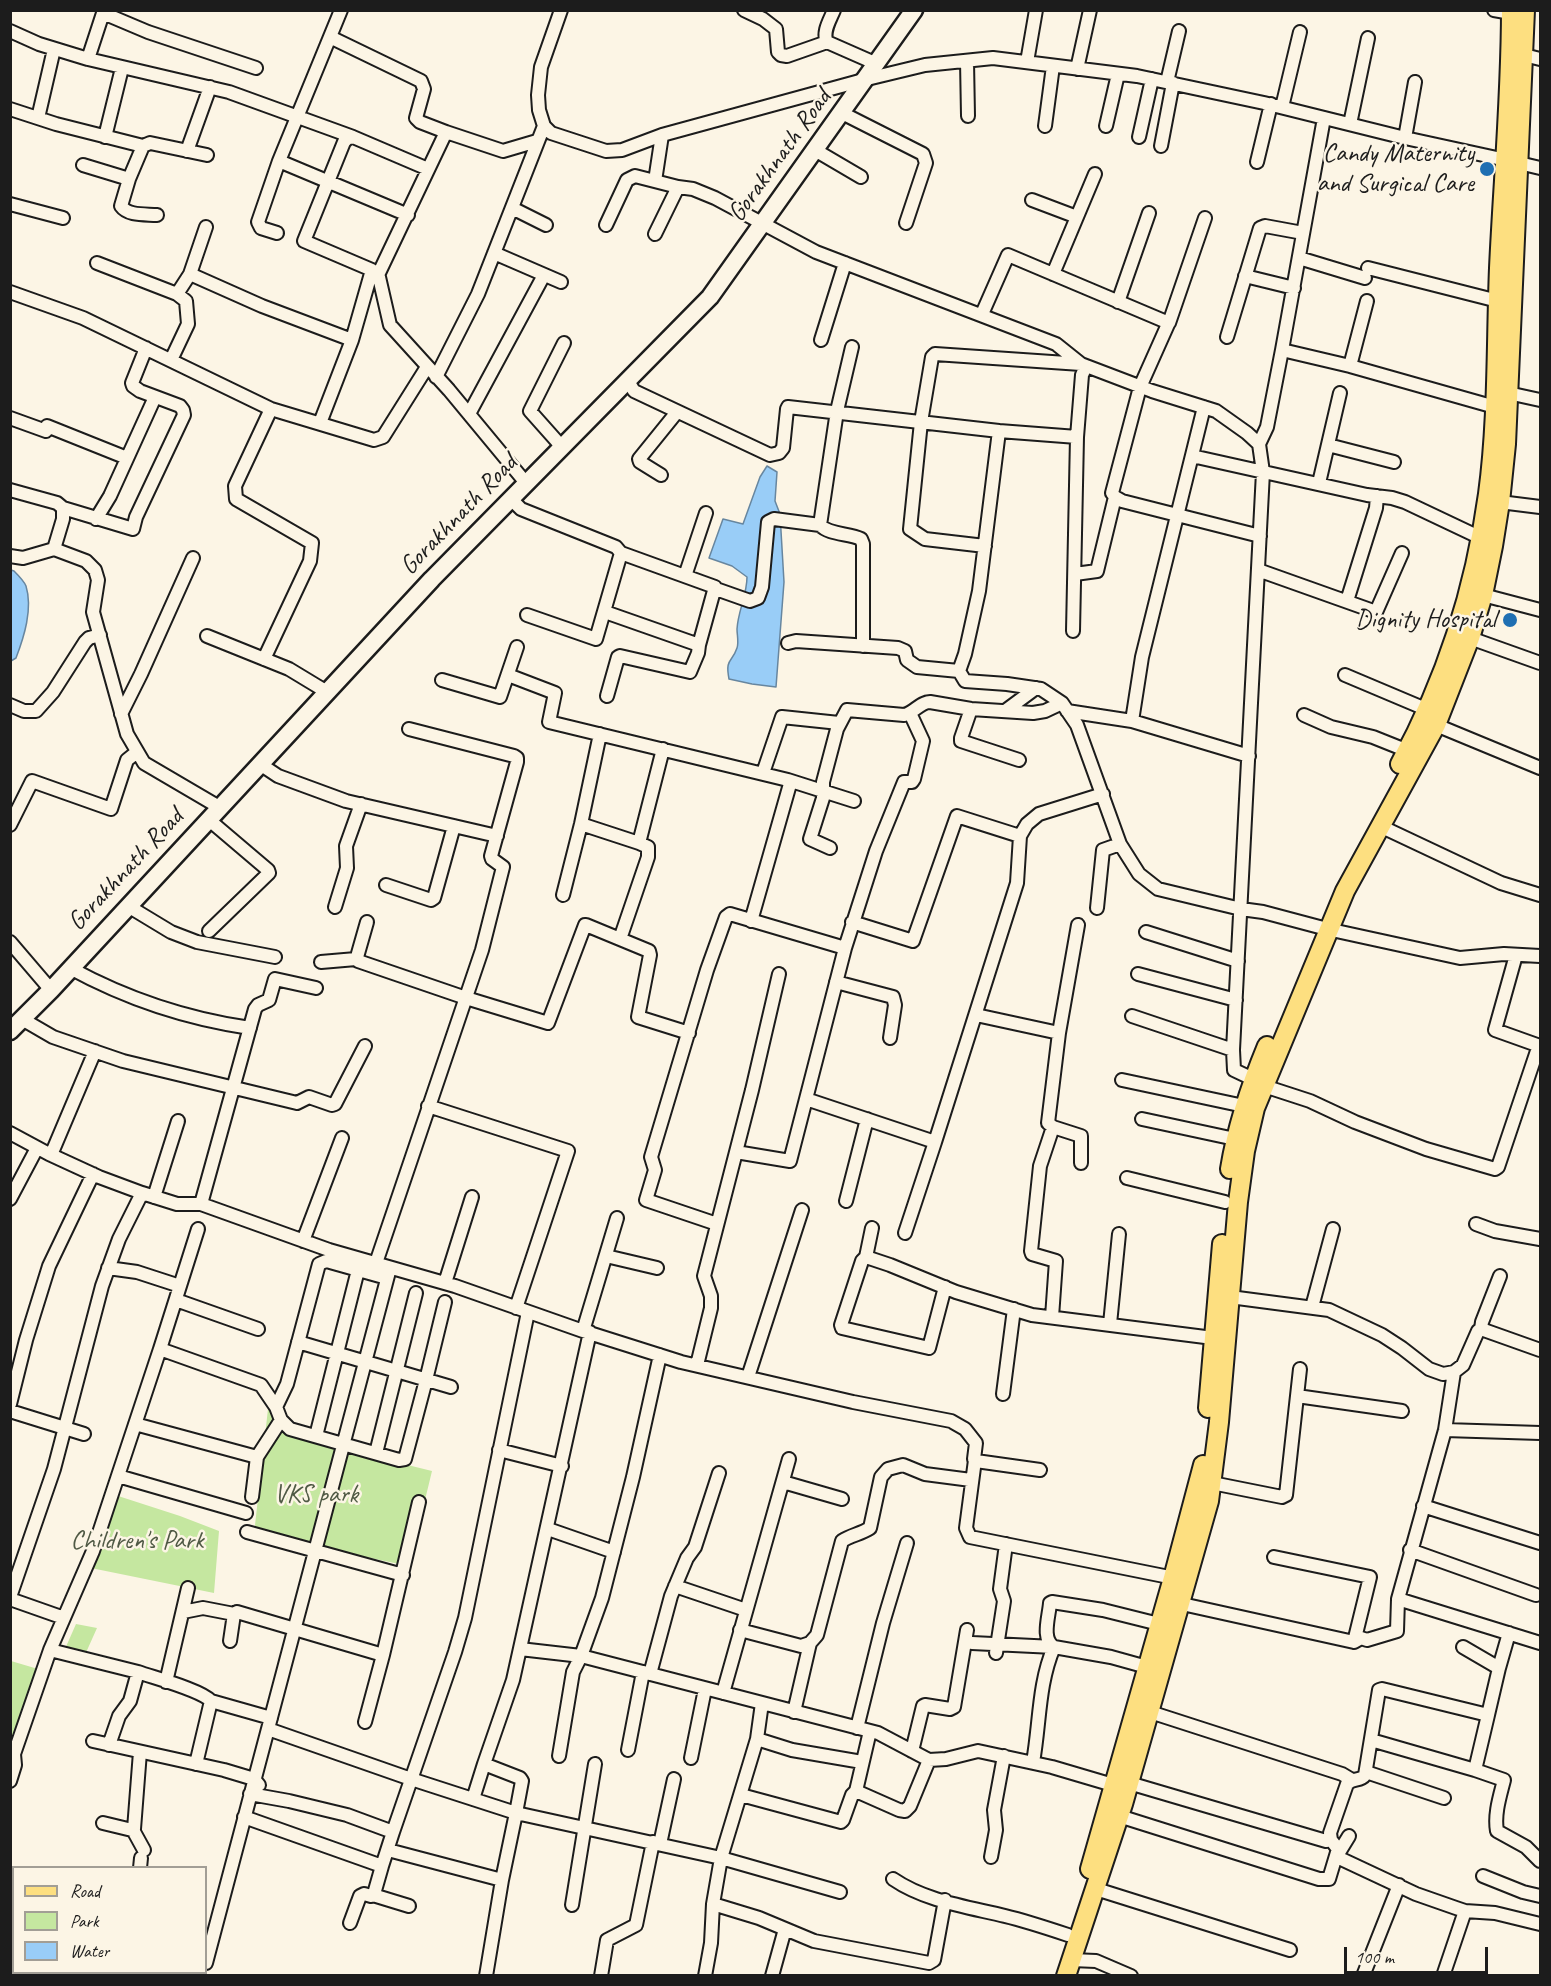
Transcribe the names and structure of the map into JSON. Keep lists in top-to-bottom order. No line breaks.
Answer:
{"streets":{"main road":["Gorakhnath Road"]},"parks":["VKS park","Children's Park"],"places":["Candy Maternity and Surgical Care","Dignity Hospital"],"legend":["Road","Park","Water"],"scale_bar":"100 m"}
